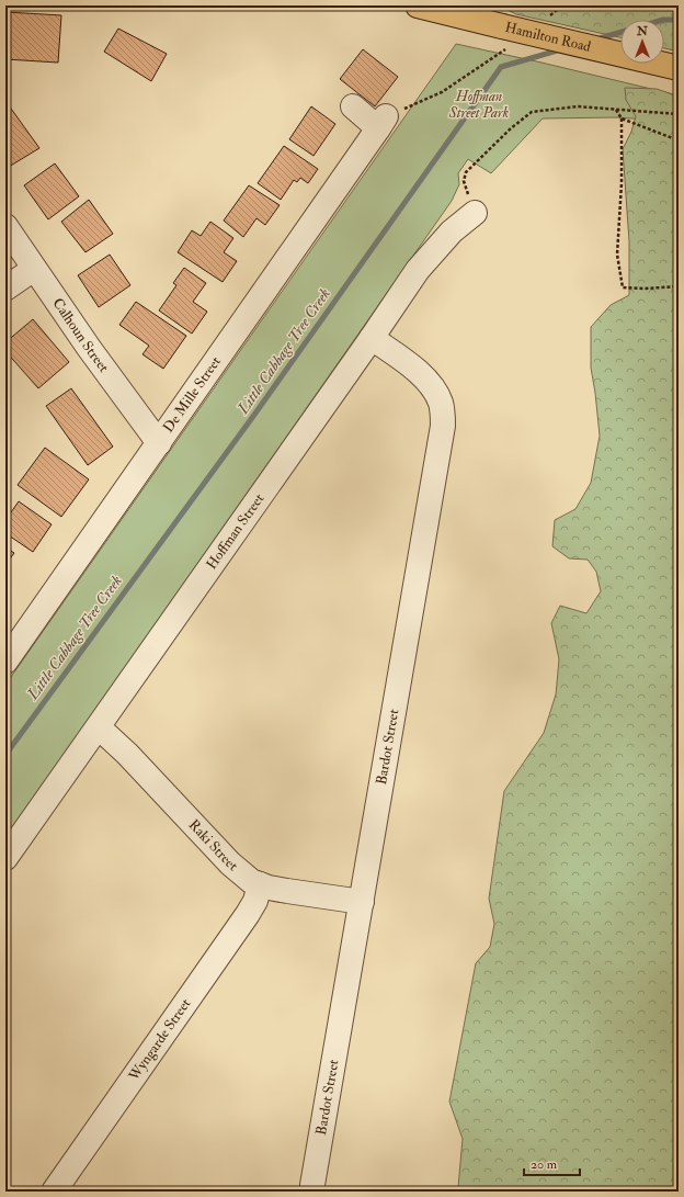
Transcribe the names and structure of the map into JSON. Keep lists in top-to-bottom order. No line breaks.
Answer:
{"streets":{"main road":["Hamilton Road"],"street":["Calhoun Street","De Mille Street","Hoffman Street","Bardot Street","Raki Street","Wyngarde Street"]},"crossings":[["Calhoun Street","De Mille Street"],["Hoffman Street","Bardot Street"],["Hoffman Street","Raki Street"],["Bardot Street","Raki Street"],["Raki Street","Wyngarde Street"]],"water":["Little Cabbage Tree Creek"],"parks":["Hoffman Street Park"],"scale_bar":"20 m","north":"top"}
